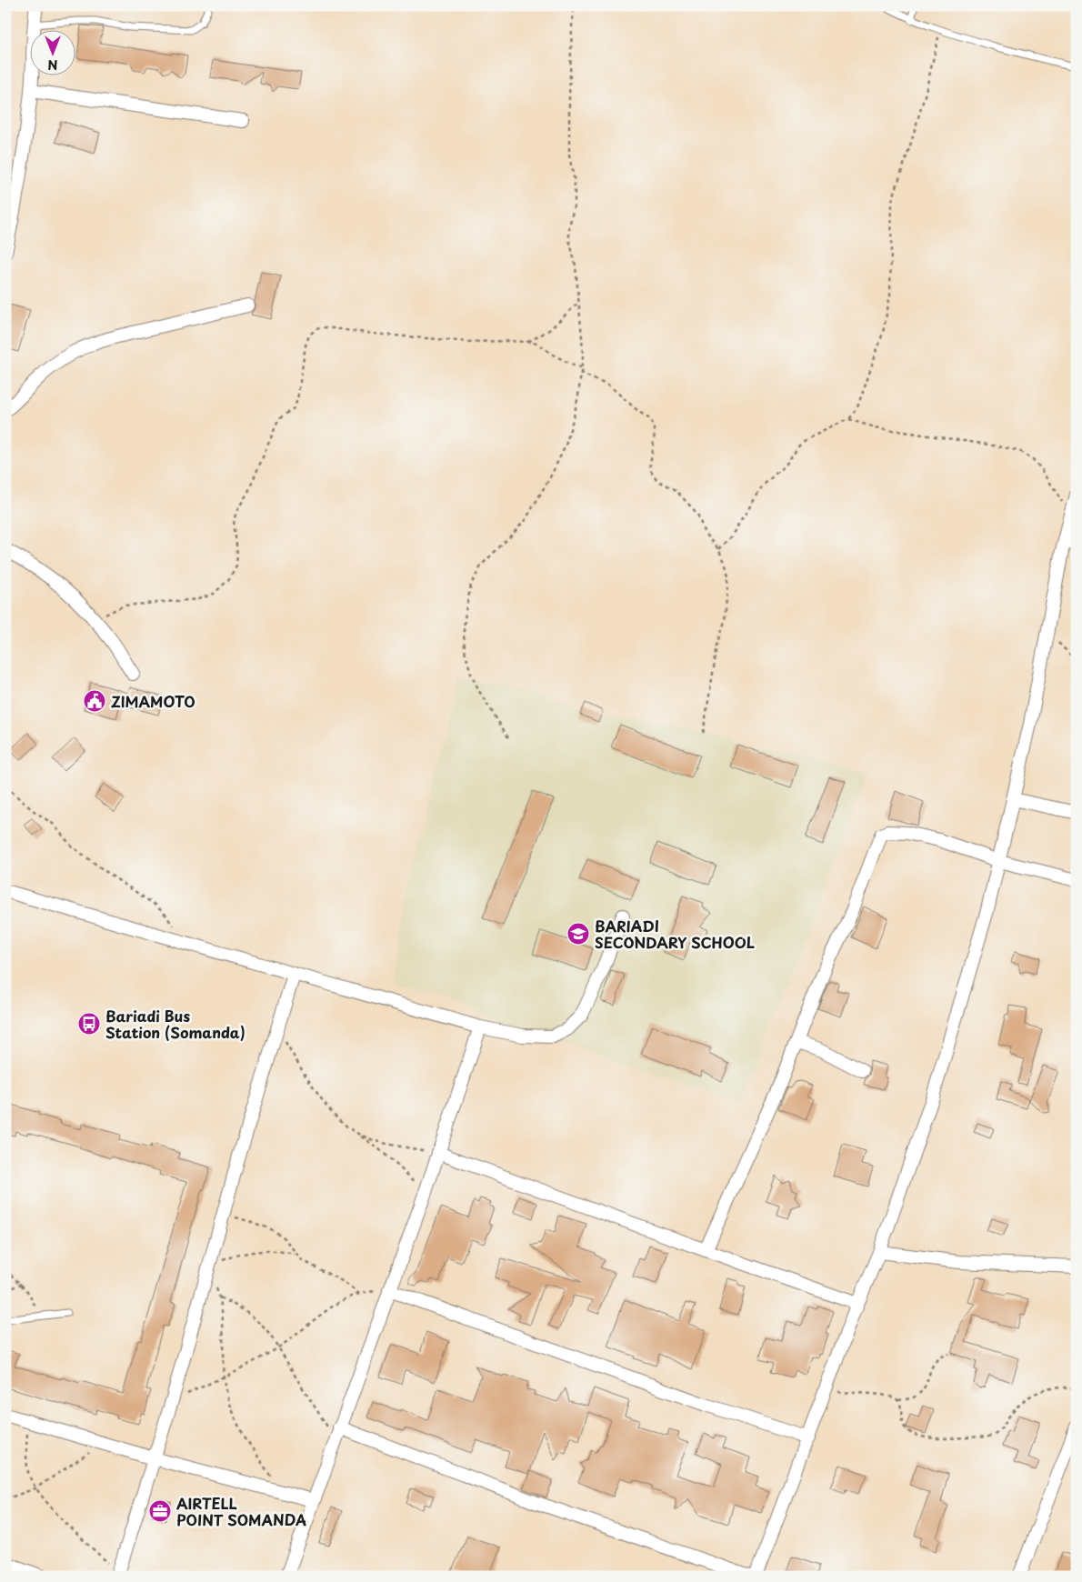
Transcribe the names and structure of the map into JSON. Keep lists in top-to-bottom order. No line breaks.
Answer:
{"places":{"public building":["ZIMAMOTO"],"school or university":["BARIADI SECONDARY SCHOOL"],"bus stop":["Bariadi Bus Station (Somanda)"],"office":["AIRTELL POINT SOMANDA"]},"north":"bottom"}
